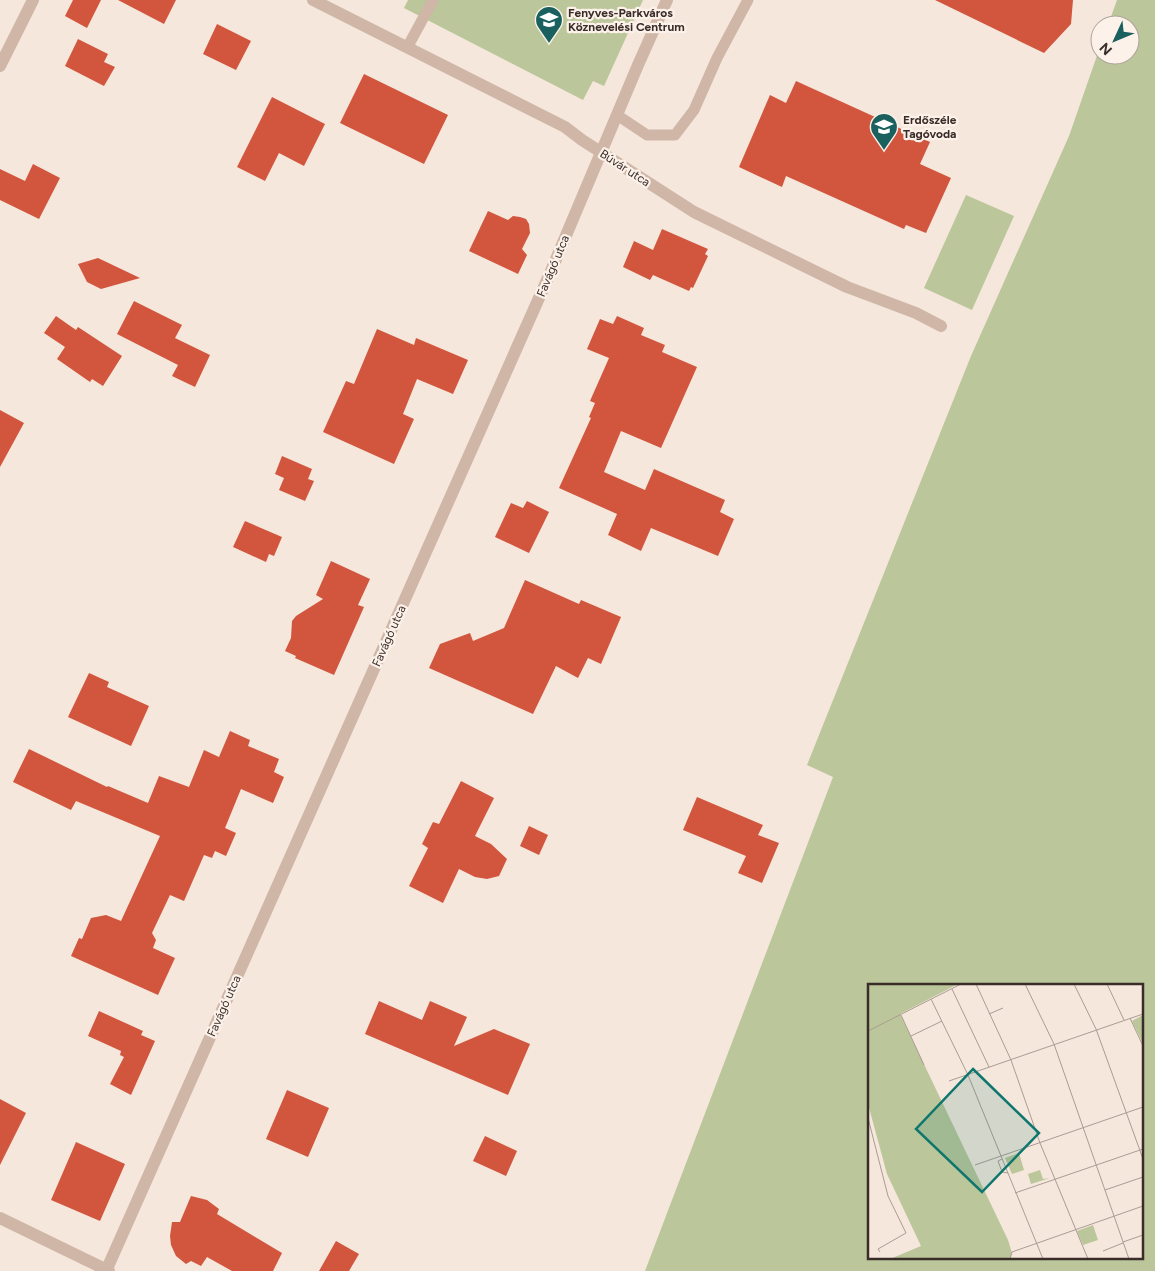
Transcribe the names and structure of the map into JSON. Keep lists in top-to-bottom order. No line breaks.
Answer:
{"streets":{"street":["Búvár utca","Favágó utca"]},"crossings":[["Búvár utca","Favágó utca"]],"places":{"school or university":["Fenyves-Parkváros Köznevelési Centrum","Erdőszéle Tagóvoda"]},"north":"bottom left"}
